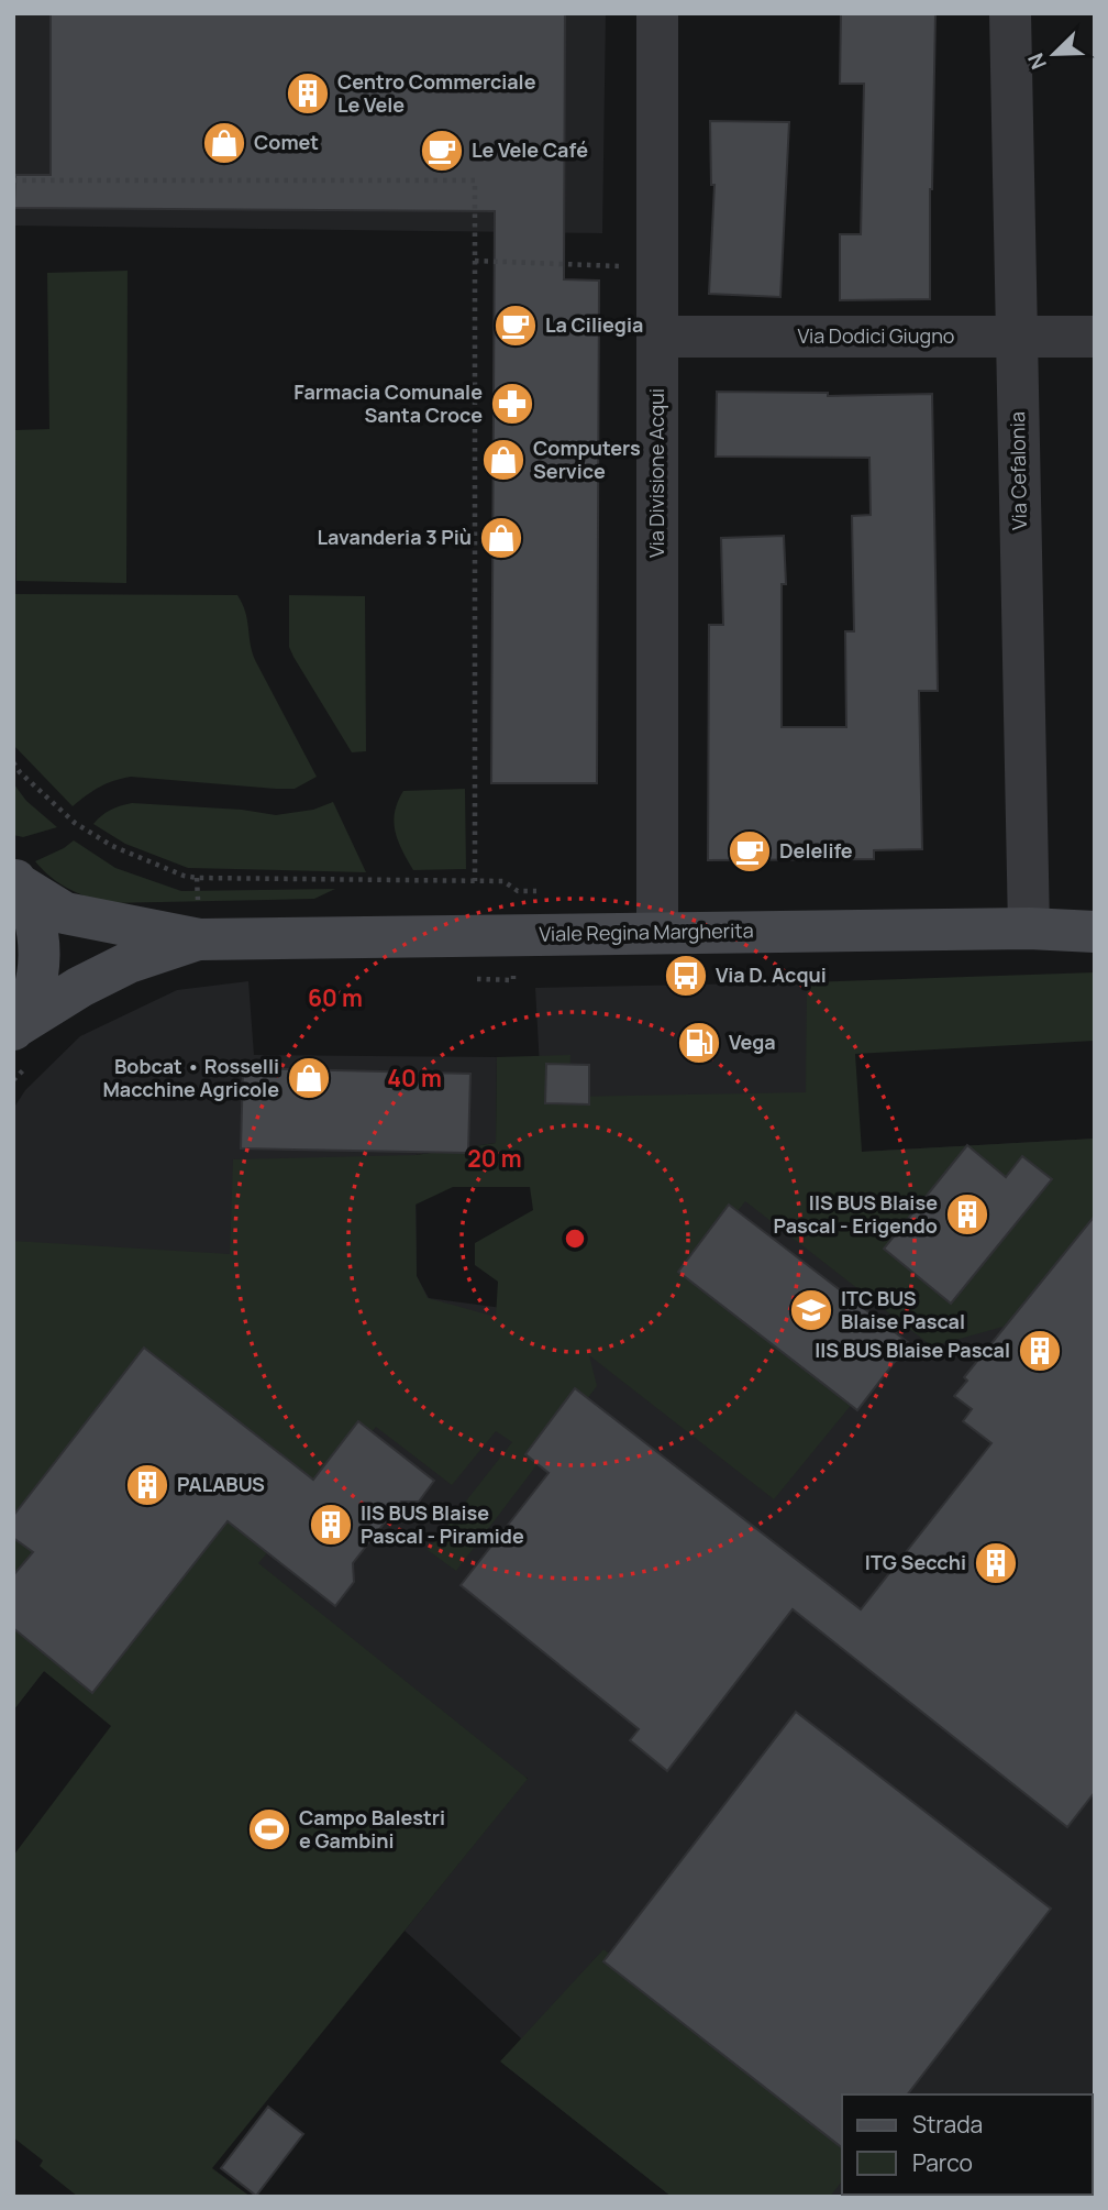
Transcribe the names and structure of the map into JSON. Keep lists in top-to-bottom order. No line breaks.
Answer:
{"streets":{"street":["Via Dodici Giugno","Via Cefalonia","Via Divisione Acqui","Viale Regina Margherita"]},"crossings":[["Via Dodici Giugno","Via Cefalonia"],["Via Dodici Giugno","Via Divisione Acqui"],["Via Cefalonia","Viale Regina Margherita"],["Via Divisione Acqui","Viale Regina Margherita"]],"places":{"building":["Centro Commerciale Le Vele","IIS BUS Blaise Pascal - Erigendo","IIS BUS Blaise Pascal","PALABUS","IIS BUS Blaise Pascal - Piramide","ITG Secchi"],"shop":["Comet","Computers Service","Lavanderia 3 Più","Bobcat • Rosselli Macchine Agricole"],"cafe":["Le Vele Café","La Ciliegia","Delelife"],"pharmacy":["Farmacia Comunale Santa Croce"],"bus stop":["Via D. Acqui"],"fuel station":["Vega"],"school or university":["ITC BUS Blaise Pascal"],"sports":["Campo Balestri e Gambini"]},"legend":["Strada","Parco"],"north":"bottom left","rings":["60 m","40 m","20 m"]}
